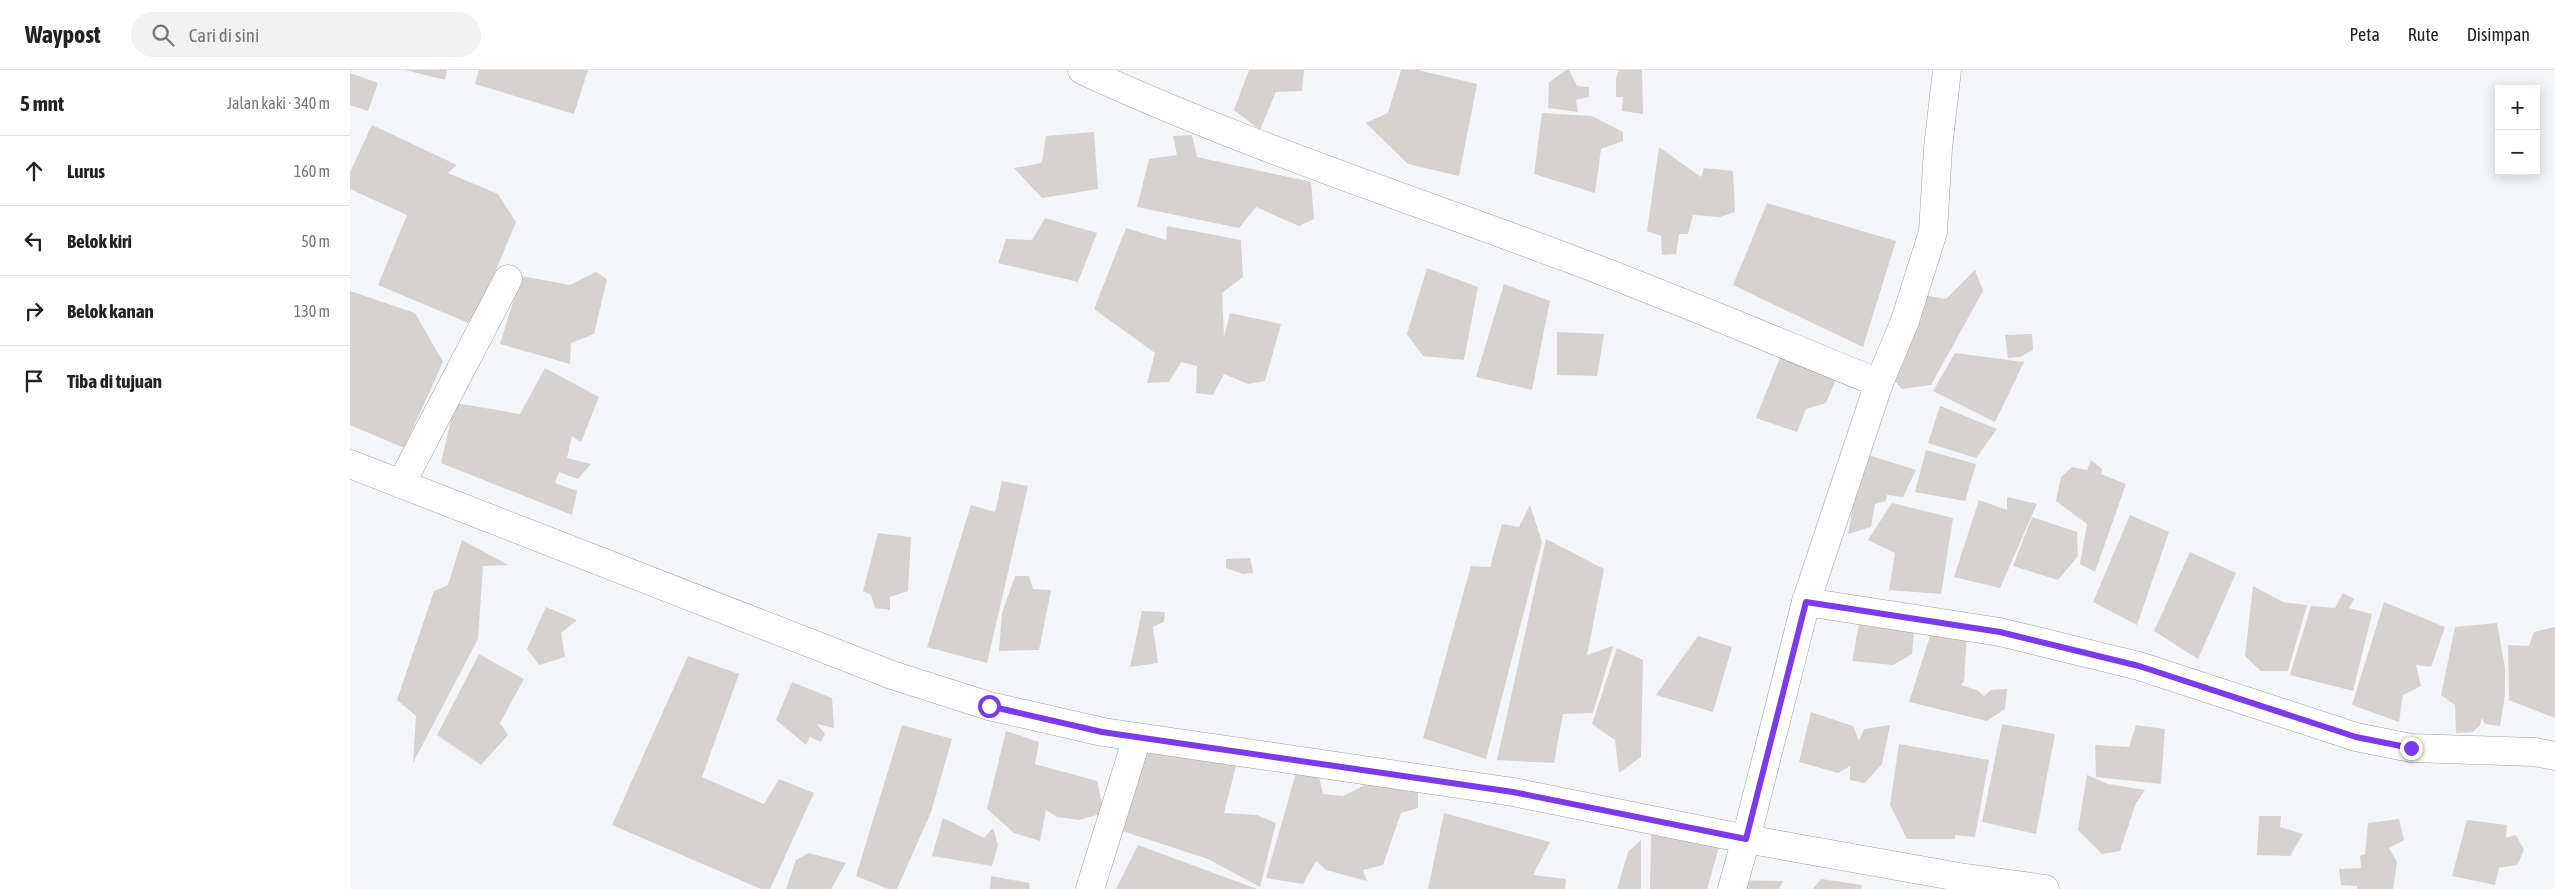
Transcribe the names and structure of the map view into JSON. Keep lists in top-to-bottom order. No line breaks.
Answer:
{"page":{"header":"Waypost","search":"Cari di sini","nav":["Peta","Rute","Disimpan"],"heading":["5 mnt","Jalan kaki · 340 m"],"map_buttons":["+","−"],"list":[["Lurus","160 m"],["Belok kiri","50 m"],["Belok kanan","130 m"],"Tiba di tujuan"]}}
